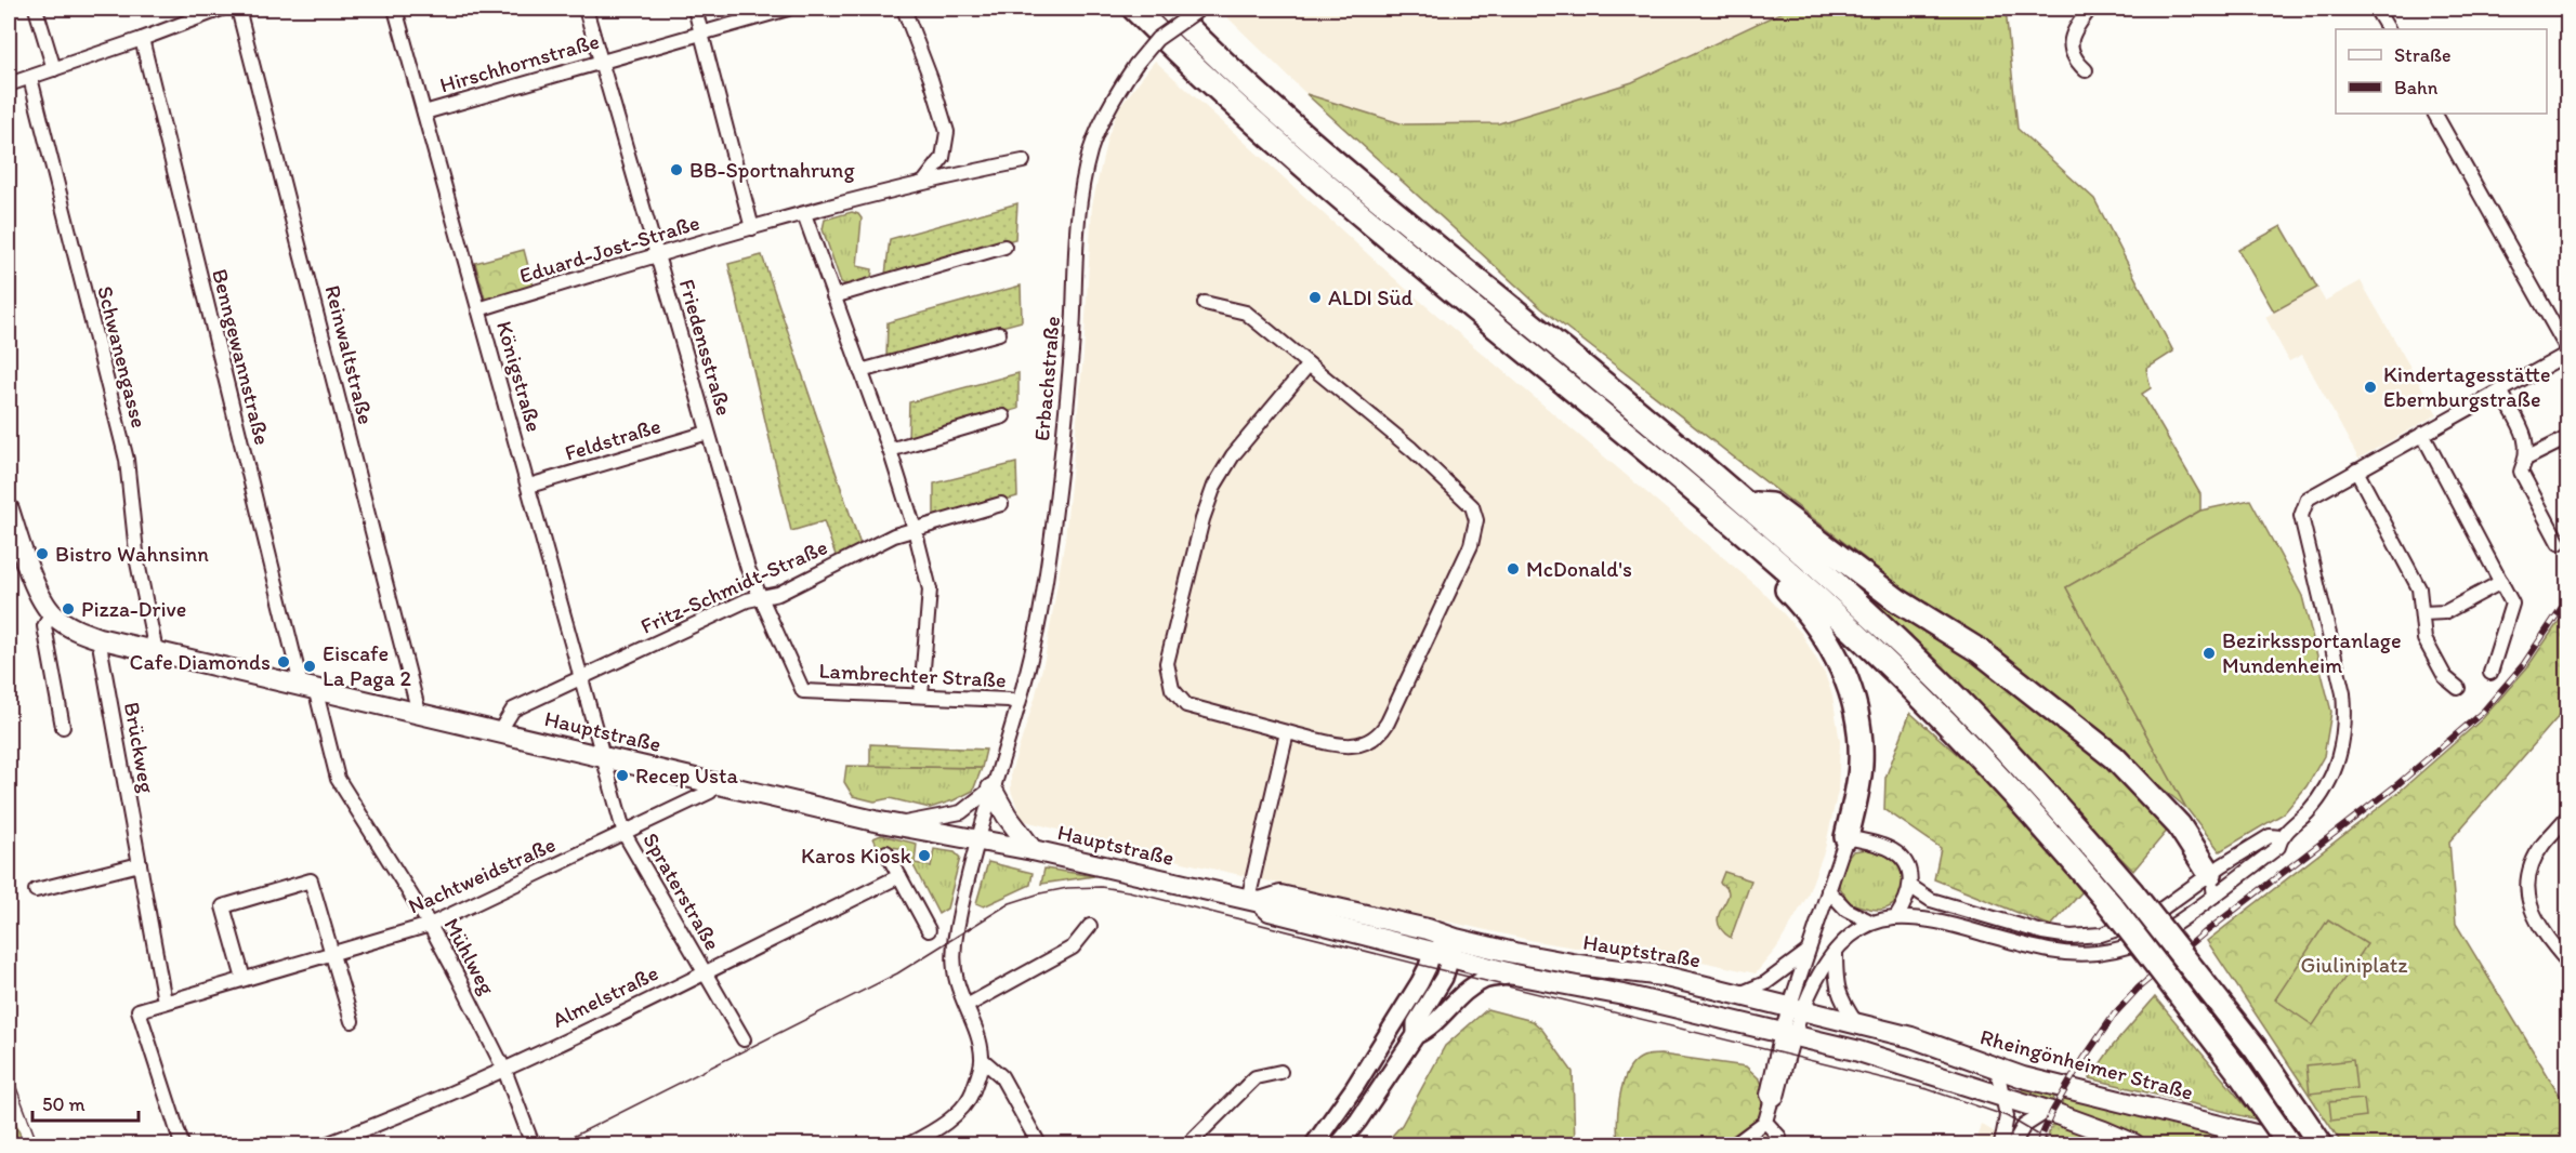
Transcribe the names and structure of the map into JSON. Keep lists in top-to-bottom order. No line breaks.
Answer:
{"streets":{"main road":["Hauptstraße","Rheingönheimer Straße"],"street":["Hirschhornstraße","Eduard-Jost-Straße","Friedensstraße","Reinwaltstraße","Schwanengasse","Benngewannstraße","Königstraße","Erbachstraße","Feldstraße","Fritz-Schmidt-Straße","Lambrechter Straße","Brückweg","Nachtweidstraße","Spraterstraße","Mühlweg","Almelstraße"]},"crossings":[["Hirschhornstraße","Friedensstraße"],["Hirschhornstraße","Königstraße"],["Eduard-Jost-Straße","Friedensstraße"],["Eduard-Jost-Straße","Königstraße"],["Friedensstraße","Feldstraße"],["Friedensstraße","Fritz-Schmidt-Straße"],["Friedensstraße","Lambrechter Straße"],["Reinwaltstraße","Hauptstraße"],["Schwanengasse","Hauptstraße"],["Benngewannstraße","Hauptstraße"],["Benngewannstraße","Mühlweg"],["Königstraße","Feldstraße"],["Königstraße","Fritz-Schmidt-Straße"],["Königstraße","Hauptstraße"],["Königstraße","Spraterstraße"],["Erbachstraße","Lambrechter Straße"],["Erbachstraße","Hauptstraße"],["Fritz-Schmidt-Straße","Hauptstraße"],["Hauptstraße","Brückweg"],["Hauptstraße","Nachtweidstraße"],["Hauptstraße","Spraterstraße"],["Hauptstraße","Mühlweg"],["Hauptstraße","Rheingönheimer Straße"],["Brückweg","Nachtweidstraße"],["Nachtweidstraße","Spraterstraße"],["Nachtweidstraße","Mühlweg"],["Spraterstraße","Almelstraße"],["Mühlweg","Almelstraße"]],"parks":["Giuliniplatz"],"places":["BB-Sportnahrung","ALDI Süd","Kindertagesstätte Ebernburgstraße","Bistro Wahnsinn","McDonald's","Pizza-Drive","Bezirkssportanlage Mundenheim","Cafe Diamonds","Eiscafe La Paga 2","Recep Usta","Karos Kiosk"],"legend":["Straße","Bahn"],"scale_bar":"50 m"}
